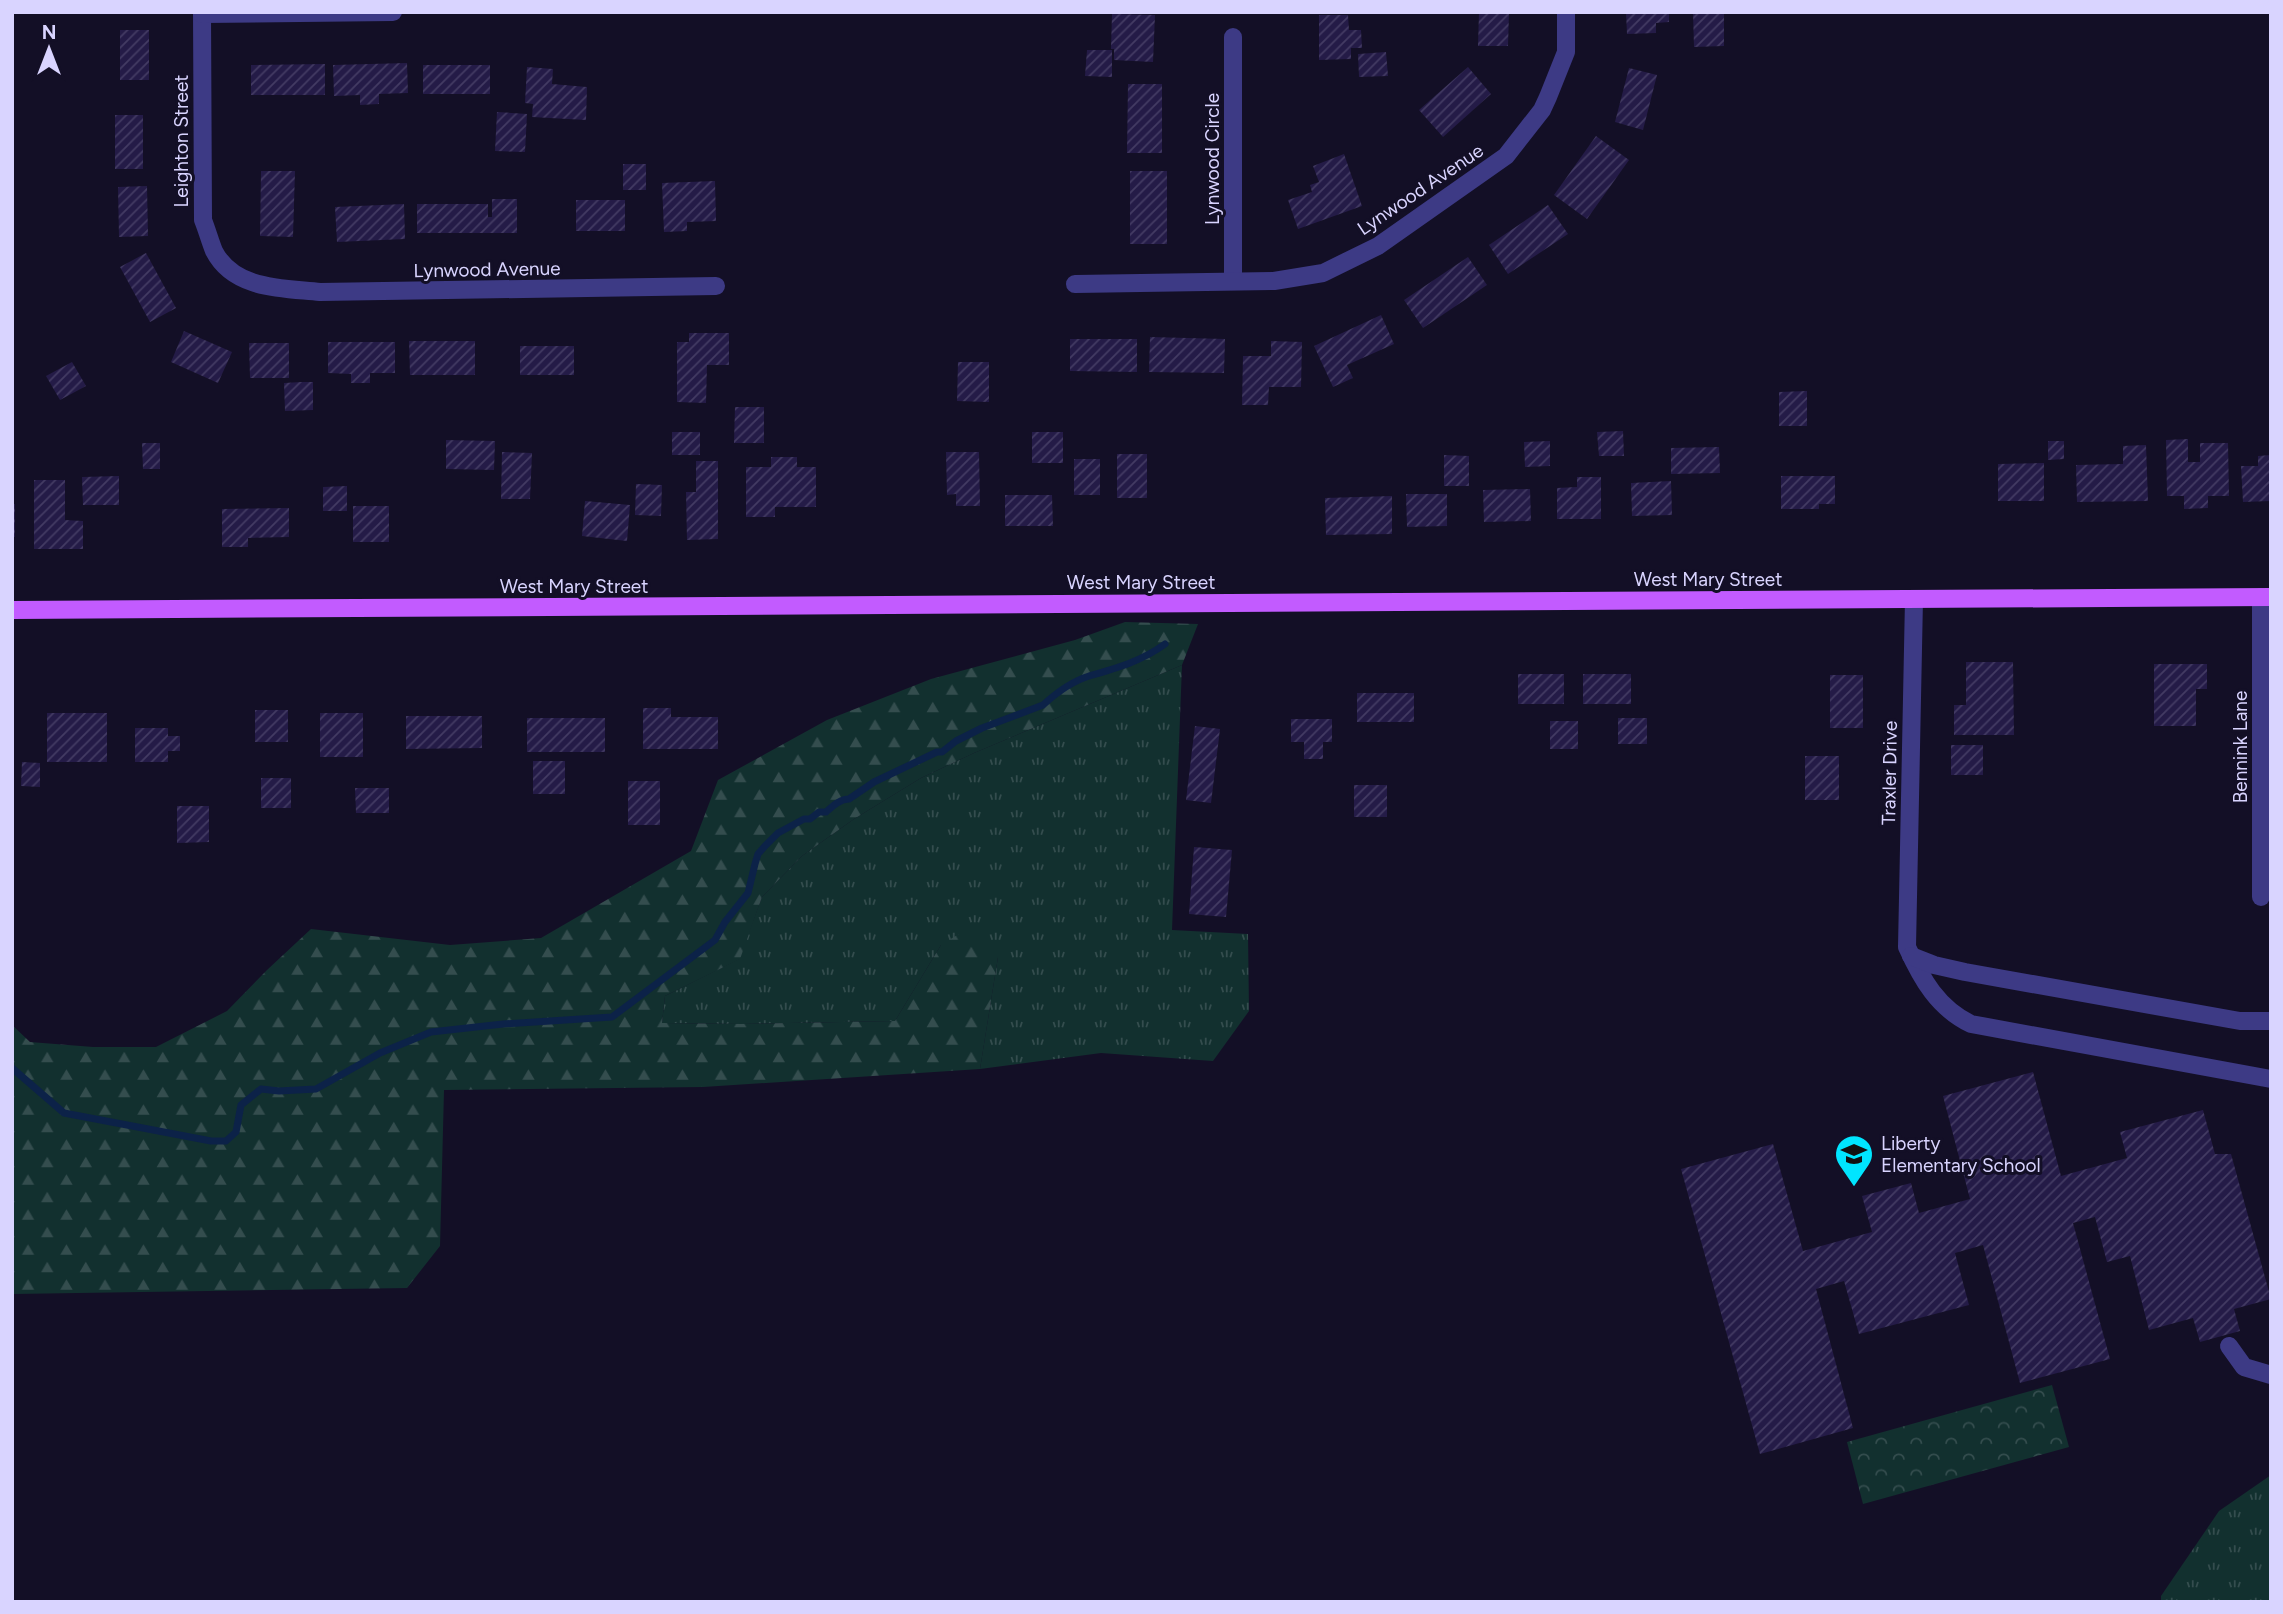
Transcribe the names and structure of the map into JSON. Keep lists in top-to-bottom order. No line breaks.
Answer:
{"streets":{"main road":["West Mary Street"],"street":["Leighton Street","Lynwood Circle","Lynwood Avenue","Bennink Lane","Traxler Drive"]},"crossings":[["Leighton Street","Lynwood Avenue"],["Lynwood Circle","Lynwood Avenue"],["West Mary Street","Bennink Lane"],["West Mary Street","Traxler Drive"]],"places":{"school or university":["Liberty Elementary School"]},"north":"top"}
